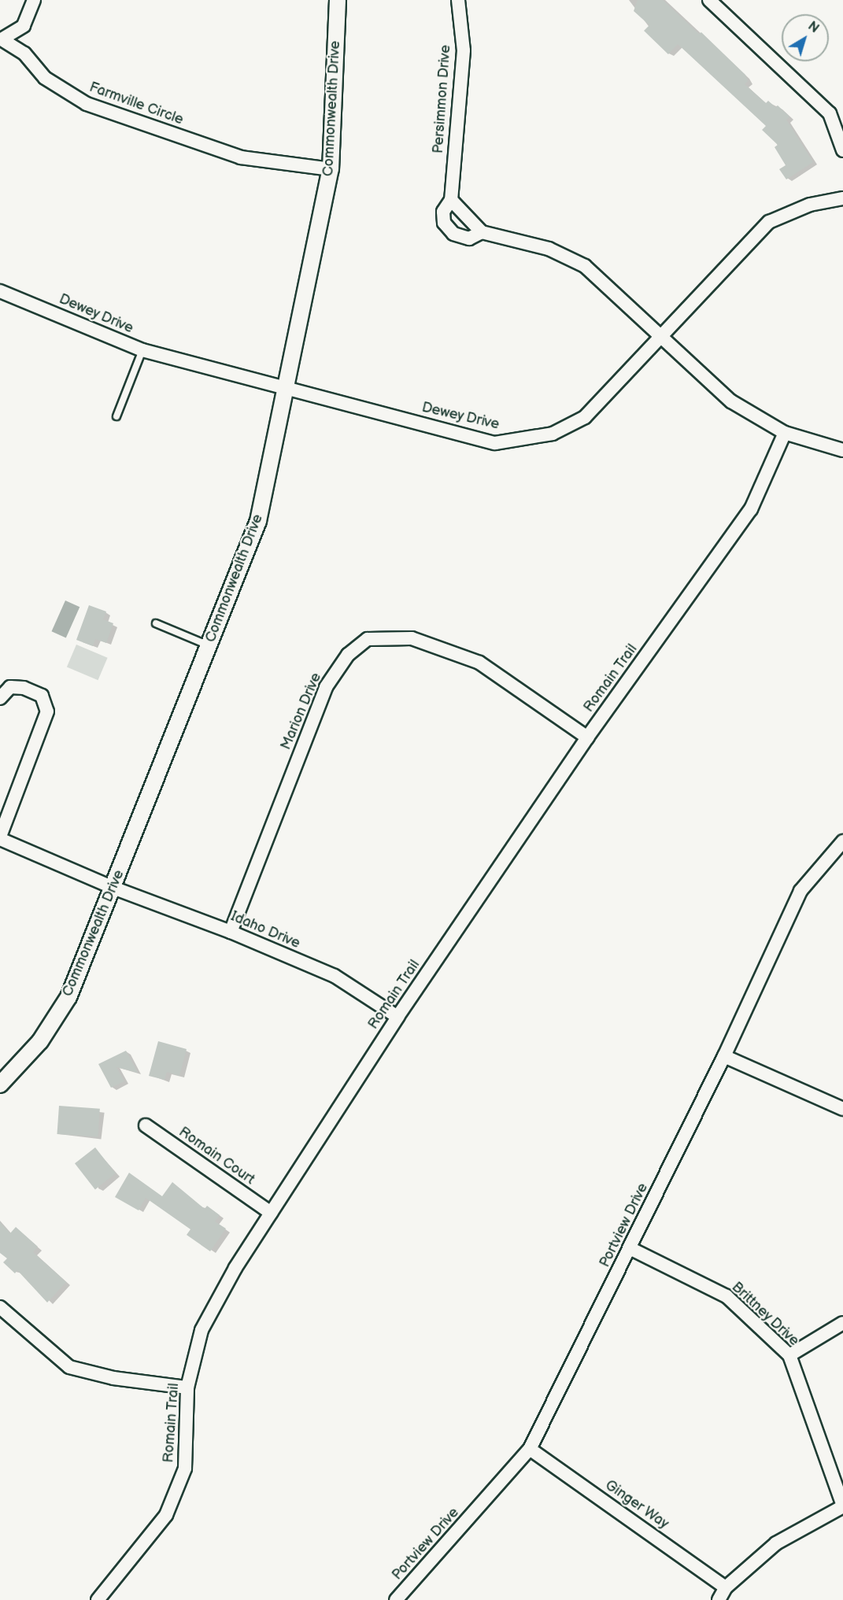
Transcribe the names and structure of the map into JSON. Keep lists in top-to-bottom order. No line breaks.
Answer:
{"streets":{"street":["Persimmon Drive","Farmville Circle","Commonwealth Drive","Dewey Drive","Romain Trail","Marion Drive","Idaho Drive","Romain Court","Portview Drive","Brittney Drive","Ginger Way"]},"crossings":[["Persimmon Drive","Dewey Drive"],["Persimmon Drive","Romain Trail"],["Farmville Circle","Commonwealth Drive"],["Commonwealth Drive","Dewey Drive"],["Commonwealth Drive","Idaho Drive"],["Romain Trail","Marion Drive"],["Romain Trail","Idaho Drive"],["Romain Trail","Romain Court"],["Marion Drive","Idaho Drive"],["Portview Drive","Brittney Drive"],["Portview Drive","Ginger Way"]],"north":"top right"}
